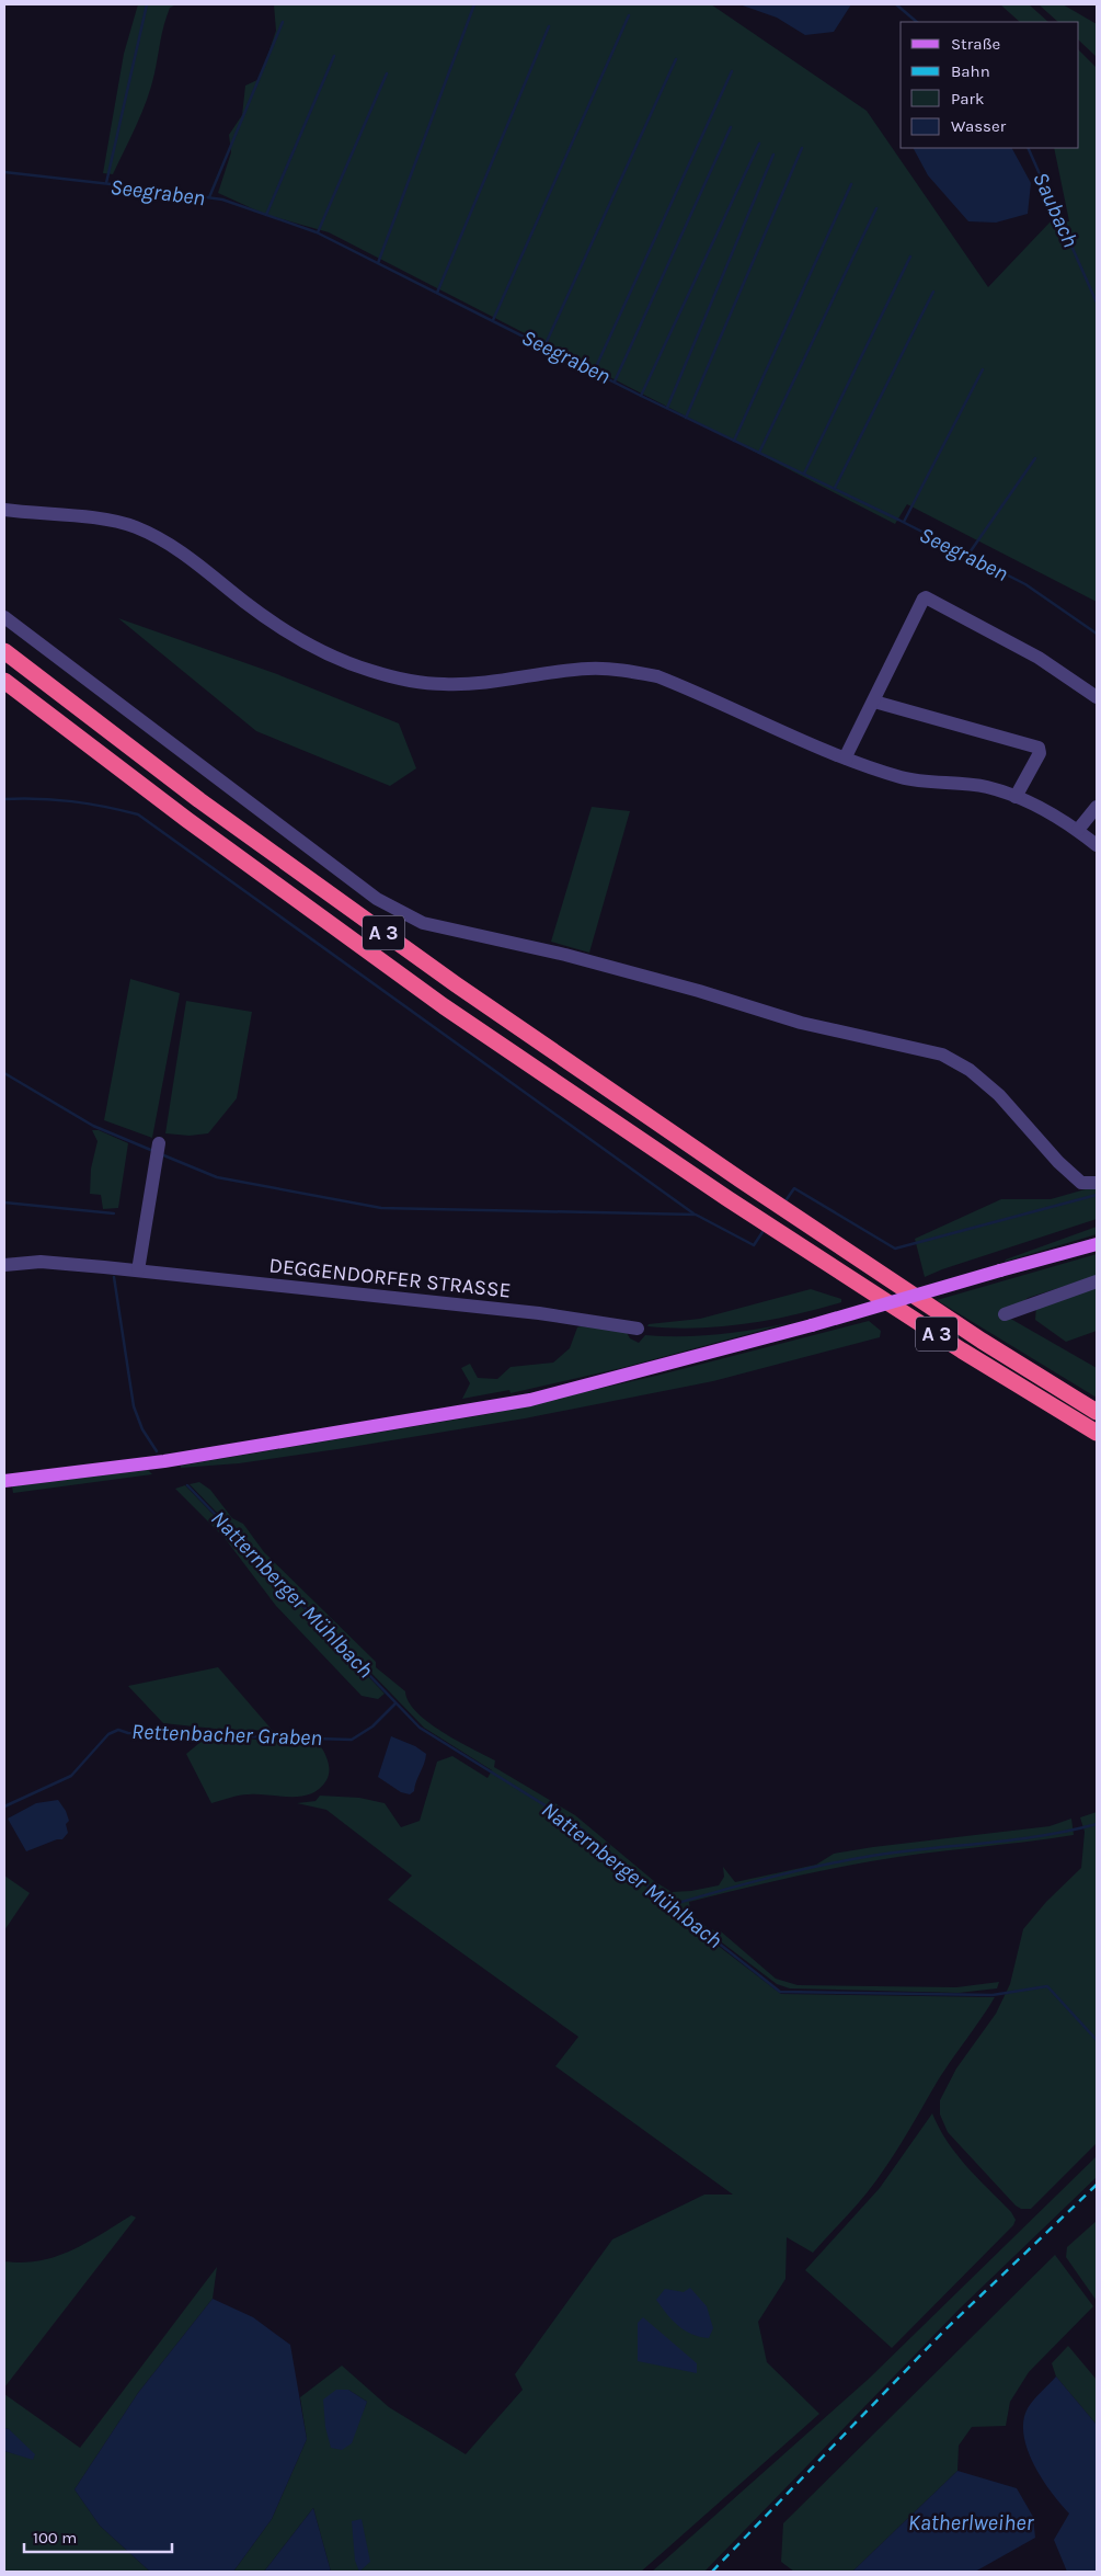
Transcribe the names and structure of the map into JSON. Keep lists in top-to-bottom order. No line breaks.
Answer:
{"streets":{"highway":["A 3"],"street":["DEGGENDORFER STRASSE"]},"water":["Seegraben","Saubach","Natternberger Mühlbach","Rettenbacher Graben","Katherlweiher"],"legend":["Straße","Bahn","Park","Wasser"],"scale_bar":"100 m"}
